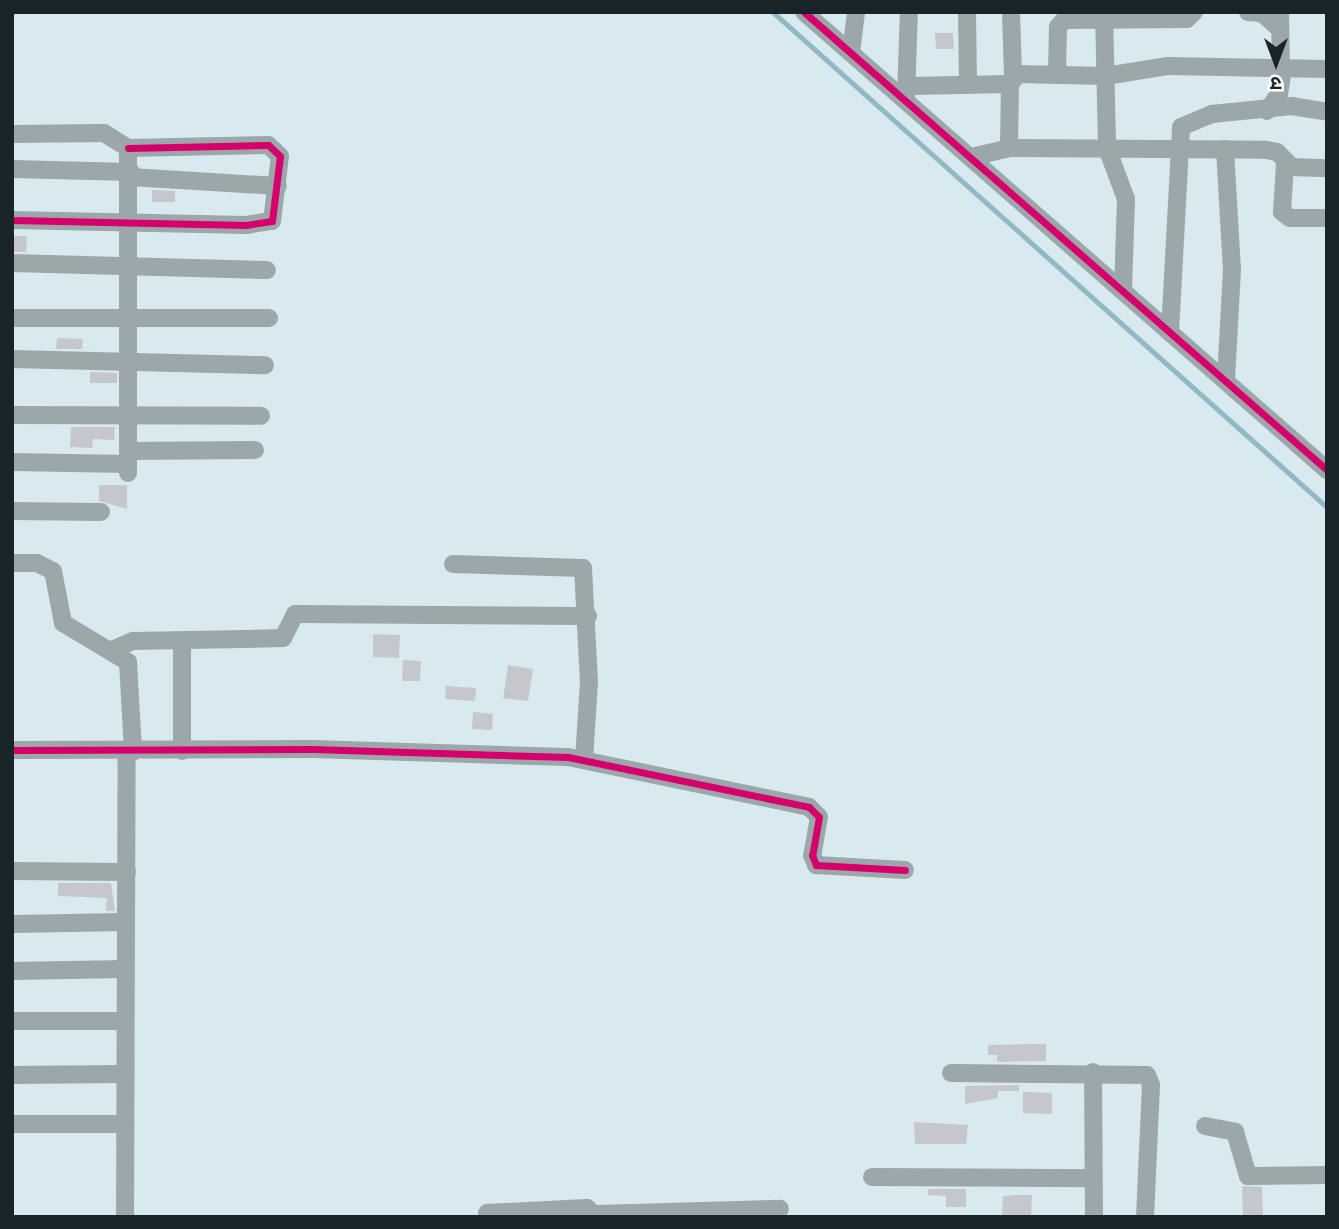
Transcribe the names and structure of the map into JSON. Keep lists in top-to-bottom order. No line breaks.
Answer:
{"north":"bottom"}
